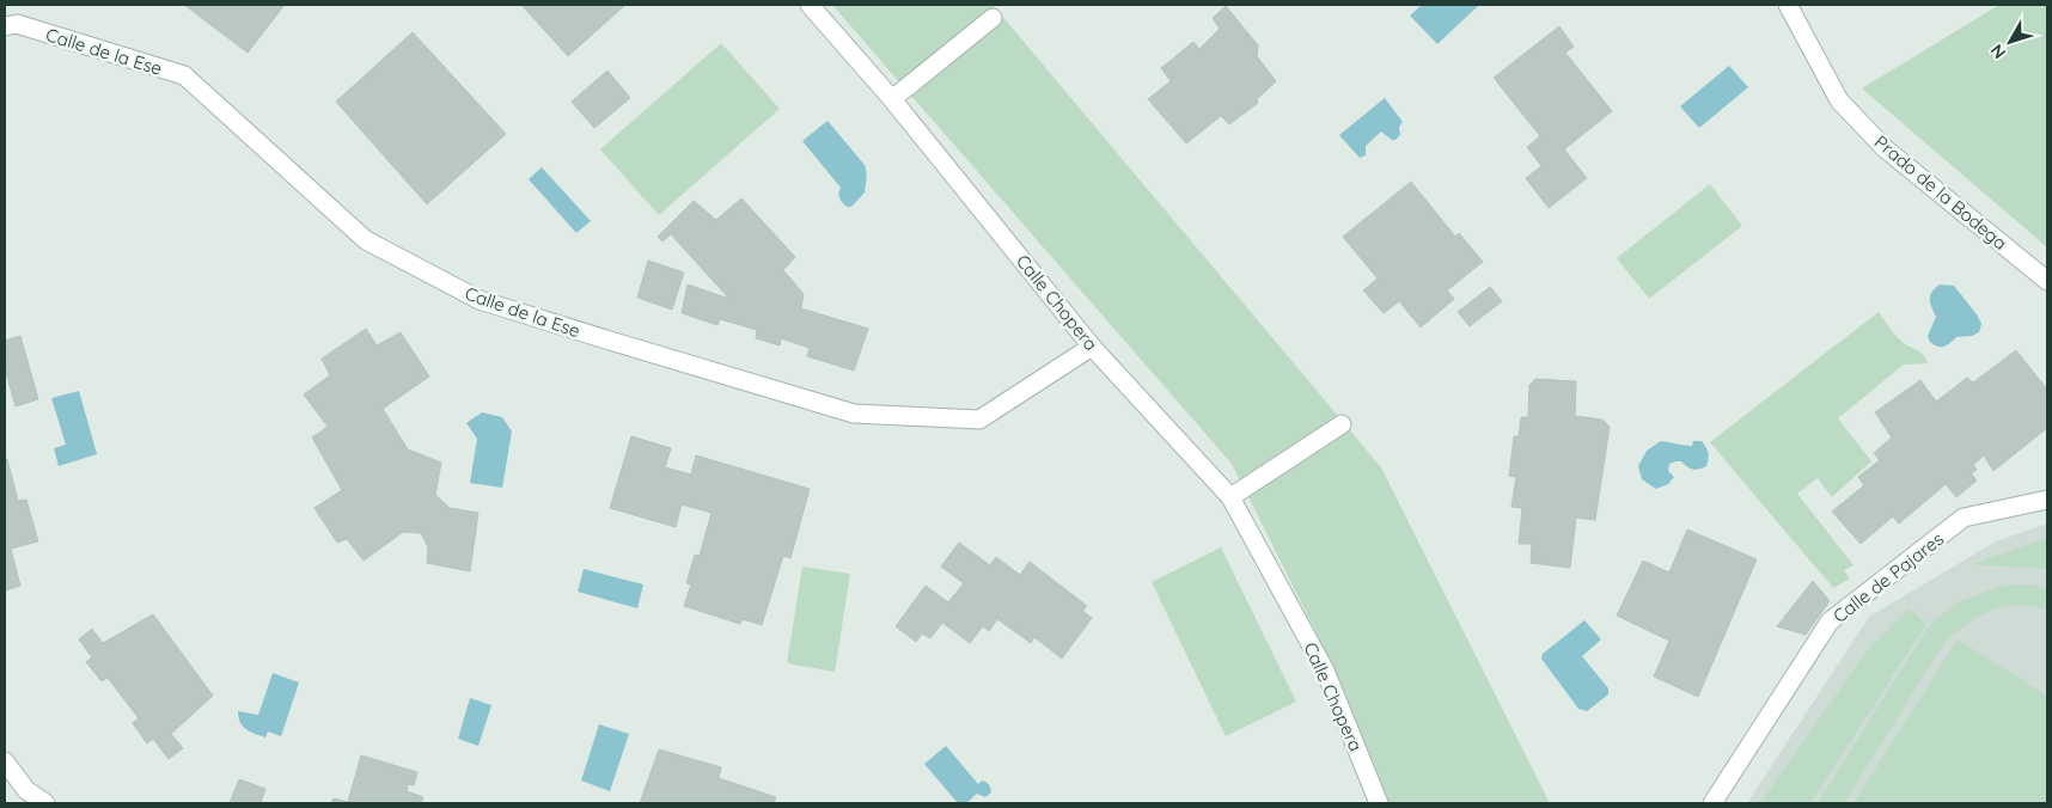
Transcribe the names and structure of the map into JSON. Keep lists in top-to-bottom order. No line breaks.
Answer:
{"streets":{"street":["Calle de la Ese","Prado de la Bodega","Calle Chopera","Calle de Pajares"]},"crossings":[["Calle de la Ese","Calle Chopera"]],"north":"bottom left"}
